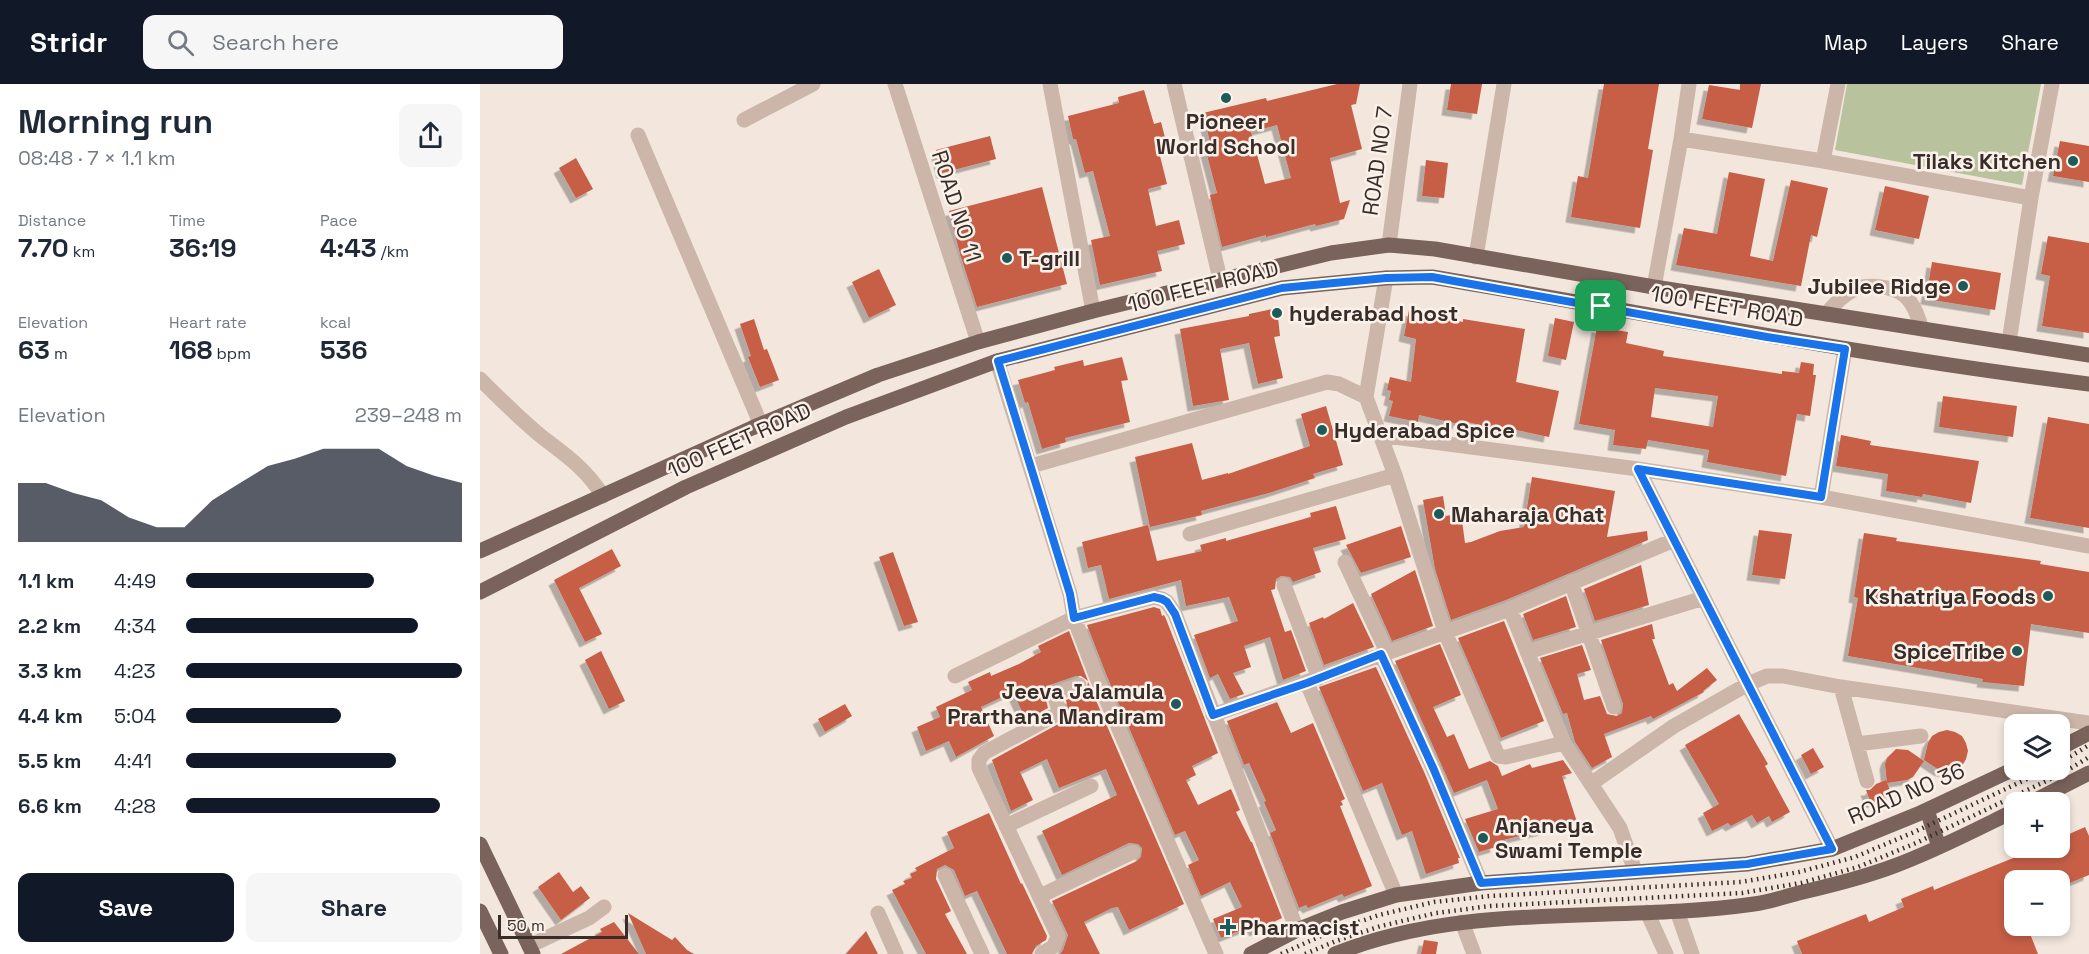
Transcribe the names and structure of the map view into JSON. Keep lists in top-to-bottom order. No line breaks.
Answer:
{"streets":{"main road":["100 FEET ROAD","ROAD NO 36"],"street":["ROAD NO 7","ROAD NO 11"]},"crossings":[["ROAD NO 7","100 FEET ROAD"],["ROAD NO 11","100 FEET ROAD"]],"places":{"other":["Pioneer World School","Tilaks Kitchen","T-grill","Jubilee Ridge","hyderabad host","Hyderabad Spice","Maharaja Chat","Kshatriya Foods","SpiceTribe","Jeeva Jalamula Prarthana Mandiram","Anjaneya Swami Temple"],"health":["Pharmacist"]},"scale_bar":"50 m","page":{"header":"Stridr","search":"Search here","nav":["Map","Layers","Share"],"heading":["Morning run","08:48 · 7 × 1.1 km"],"stats":[["Distance","7.70 km"],["Time","36:19"],["Pace","4:43 /km"],["Elevation","63 m"],["Heart rate","168 bpm"],["kcal","536"]],"chart":["Elevation","239–248 m"],"list":[{"name":"1.1 km","note":"4:49"},{"name":"2.2 km","note":"4:34"},{"name":"3.3 km","note":"4:23"},{"name":"4.4 km","note":"5:04"},{"name":"5.5 km","note":"4:41"},{"name":"6.6 km","note":"4:28"}],"map_buttons":["+","−"],"buttons":["Save","Share"],"scale":"50 m"}}
